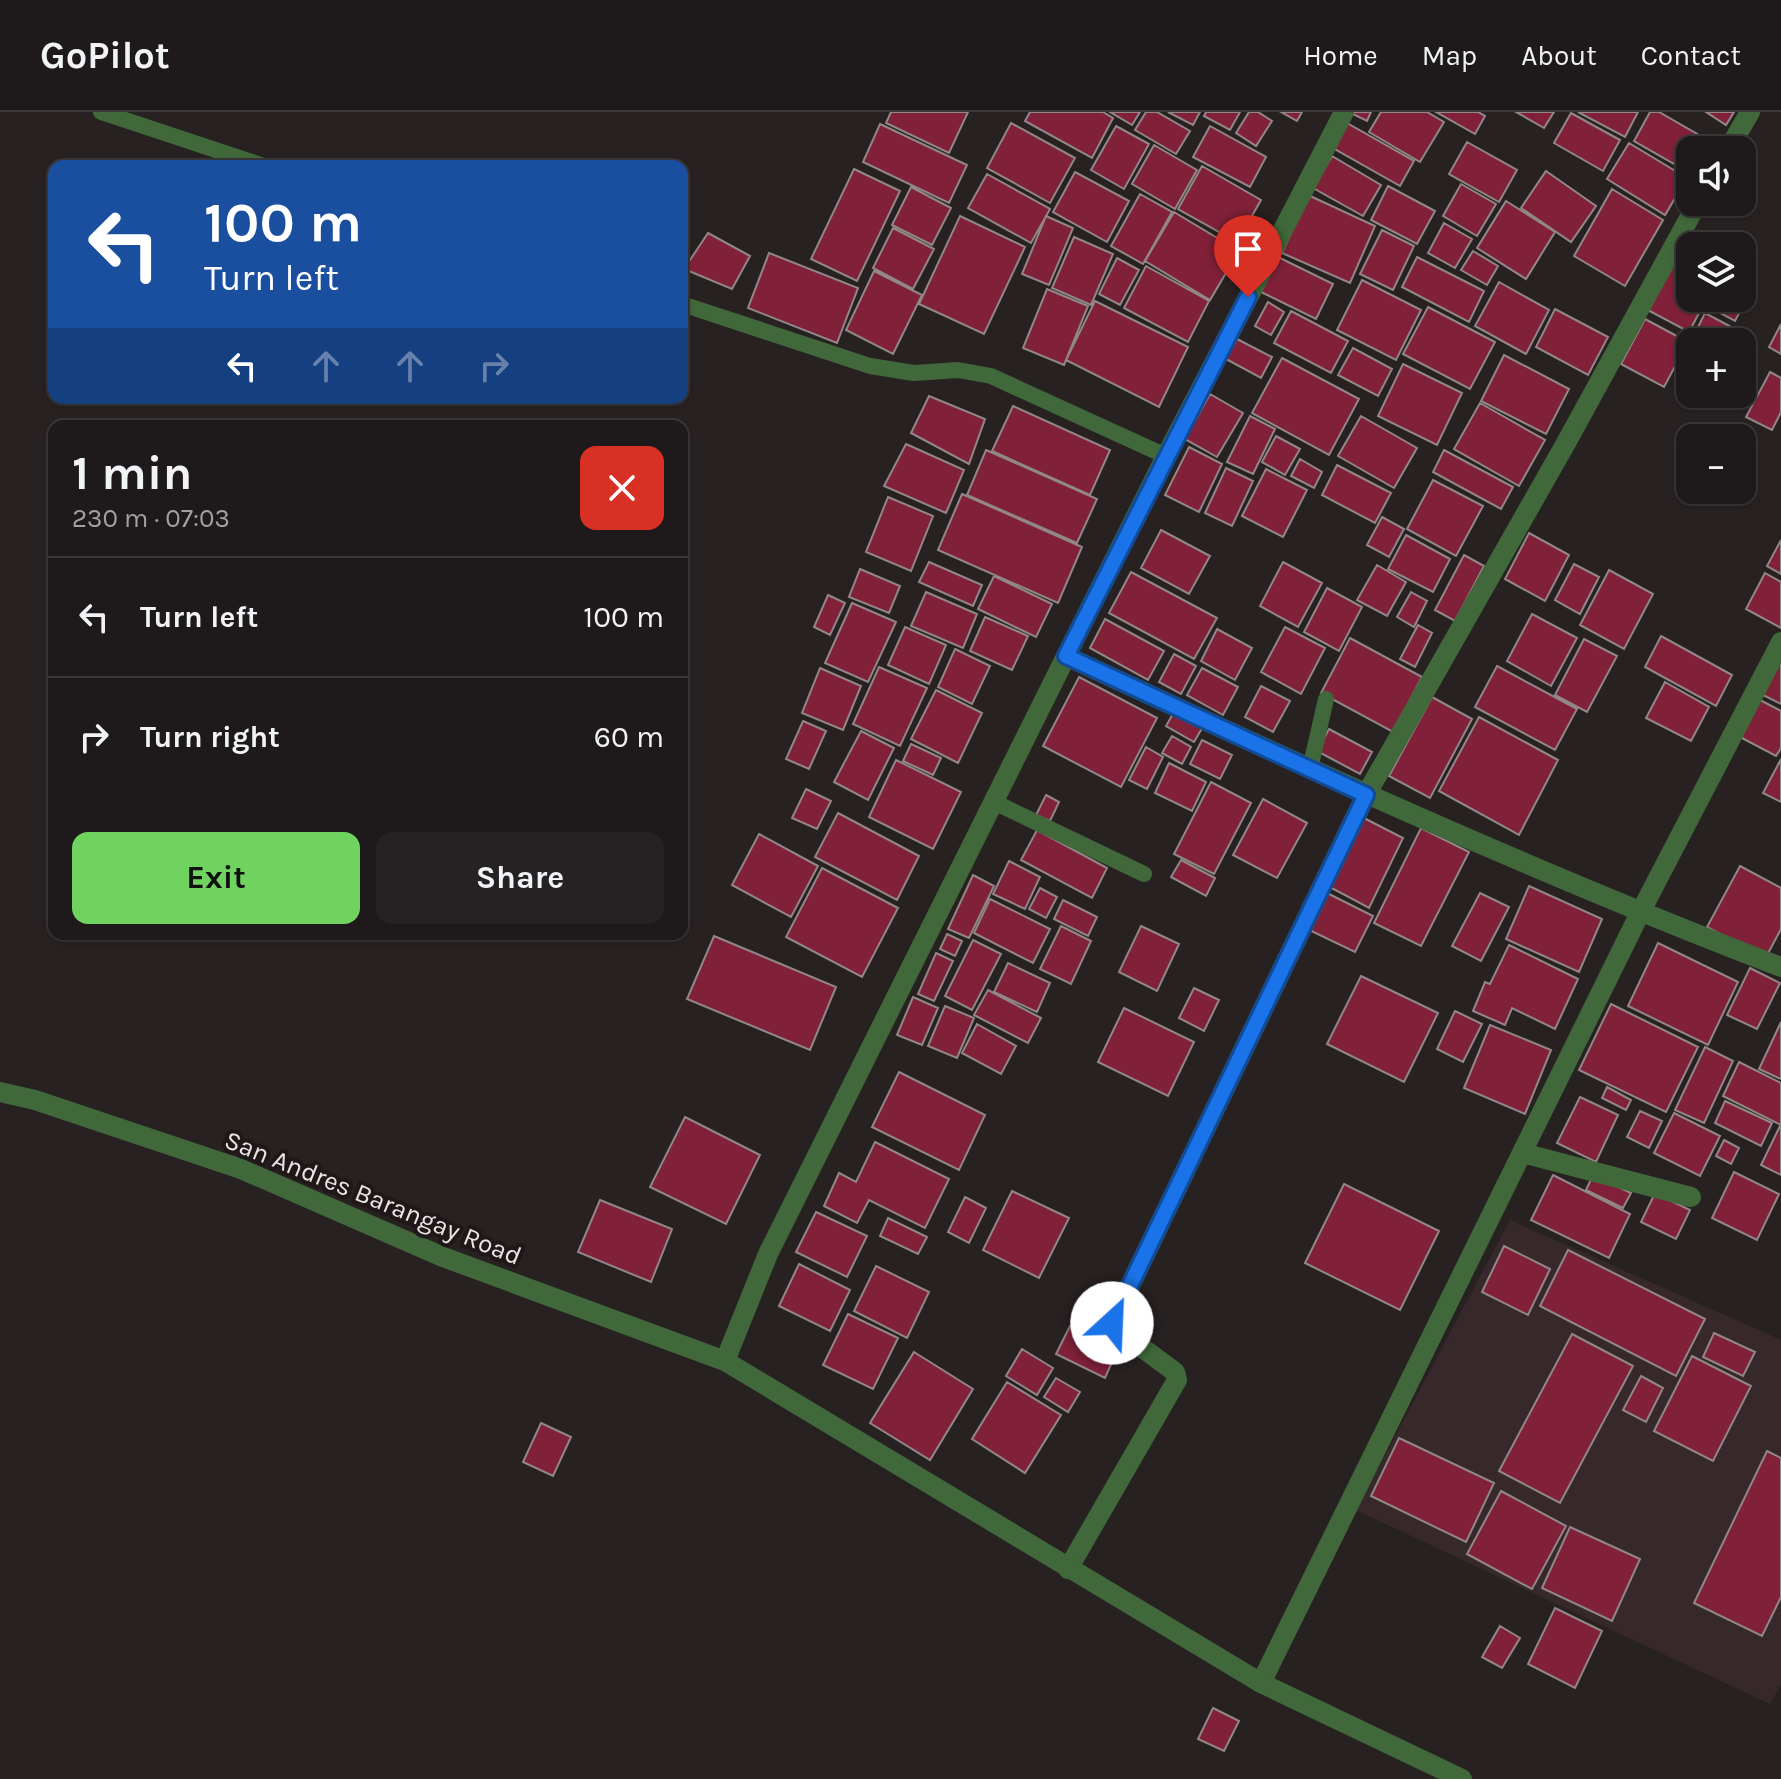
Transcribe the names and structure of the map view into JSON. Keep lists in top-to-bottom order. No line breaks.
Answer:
{"streets":{"street":["San Andres Barangay Road"]},"page":{"header":"GoPilot","nav":["Home","Map","About","Contact"],"map_buttons":["+","−"],"turn":["100 m","Turn left"],"heading":["1 min","230 m · 07:03"],"list":[{"name":"Turn left","value":"100 m"},{"name":"Turn right","value":"60 m"}],"buttons":["Exit","Share"]}}
